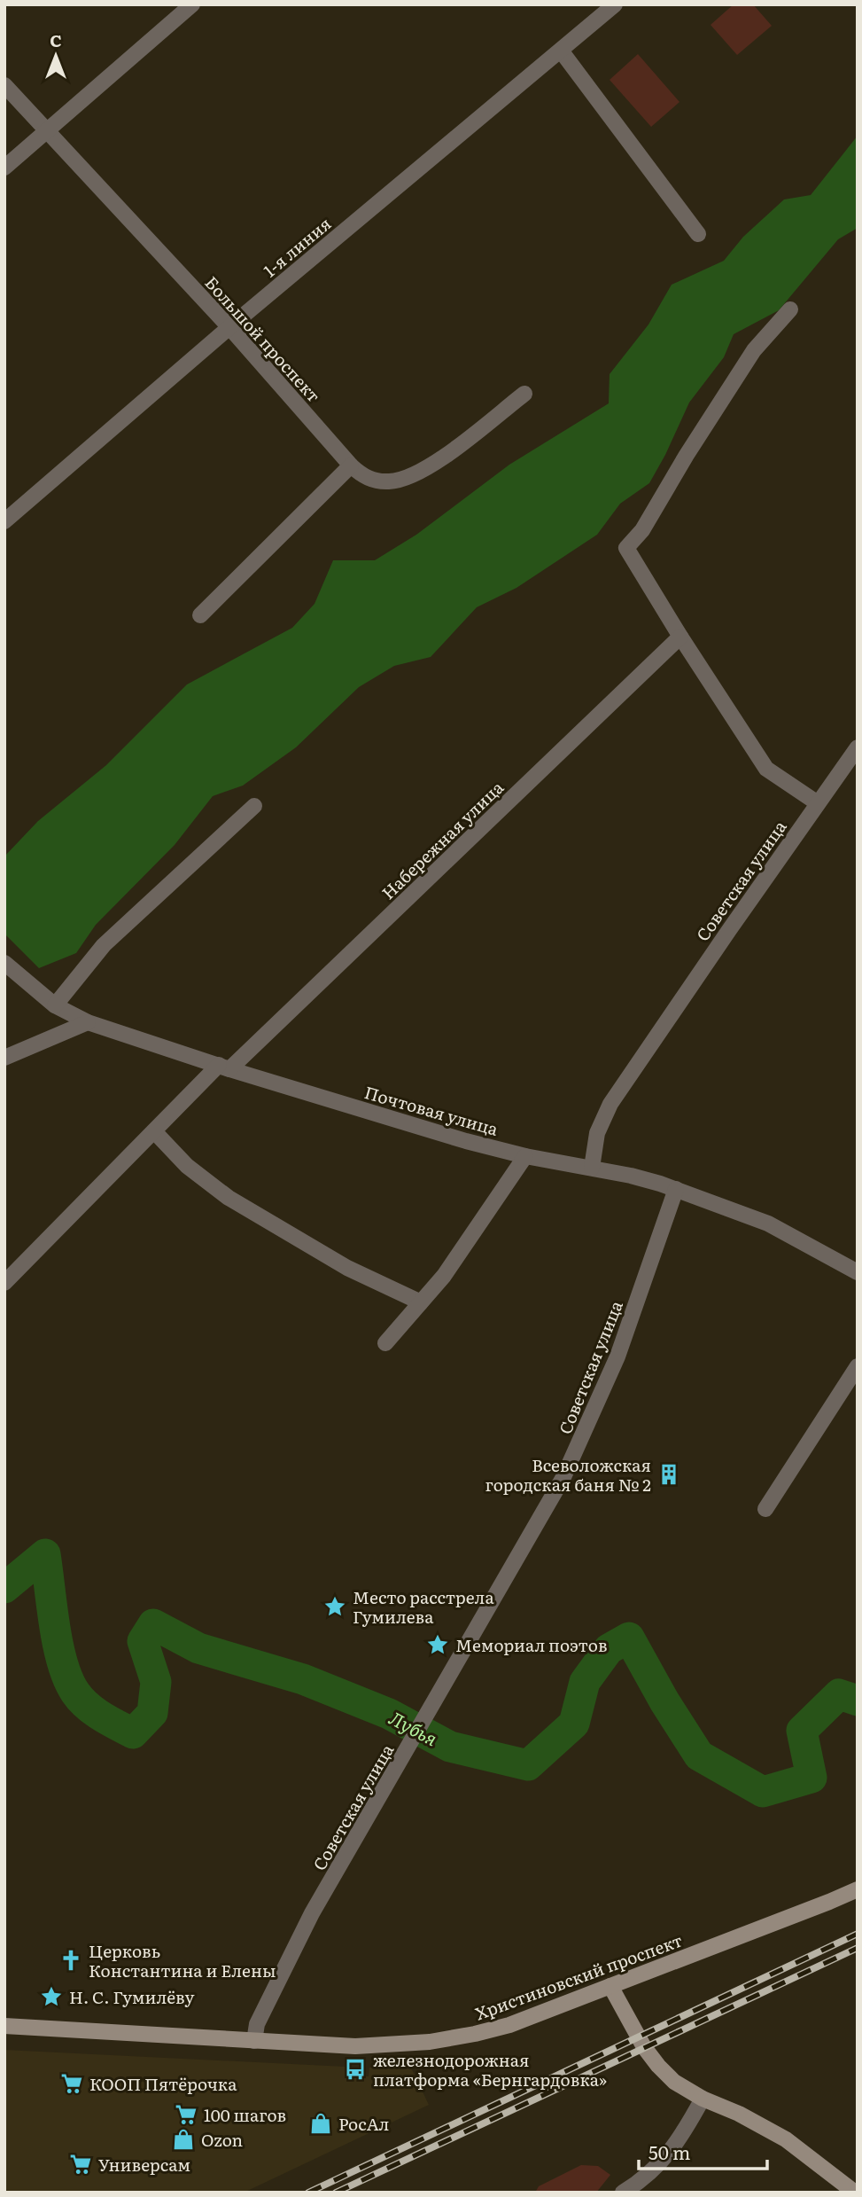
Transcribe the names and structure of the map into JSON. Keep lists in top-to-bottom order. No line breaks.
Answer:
{"streets":{"street":["1-я линия","Большой проспект","Набережная улица","Советская улица","Почтовая улица","Христиновский проспект"]},"crossings":[["1-я линия","Большой проспект"],["Набережная улица","Почтовая улица"],["Советская улица","Почтовая улица"],["Советская улица","Христиновский проспект"]],"water":["Лубья"],"places":{"building":["Всеволожская городская баня № 2"],"place":["Место расстрела Гумилева","Мемориал поэтов","Н. С. Гумилёву"],"church":["Церковь Константина и Елены"],"bus stop":["железнодорожная платформа «Бернгардовка»"],"supermarket":["КООП Пятёрочка","100 шагов","Универсам"],"shop":["РосАл","Ozon"]},"scale_bar":"50 m","north":"top"}
